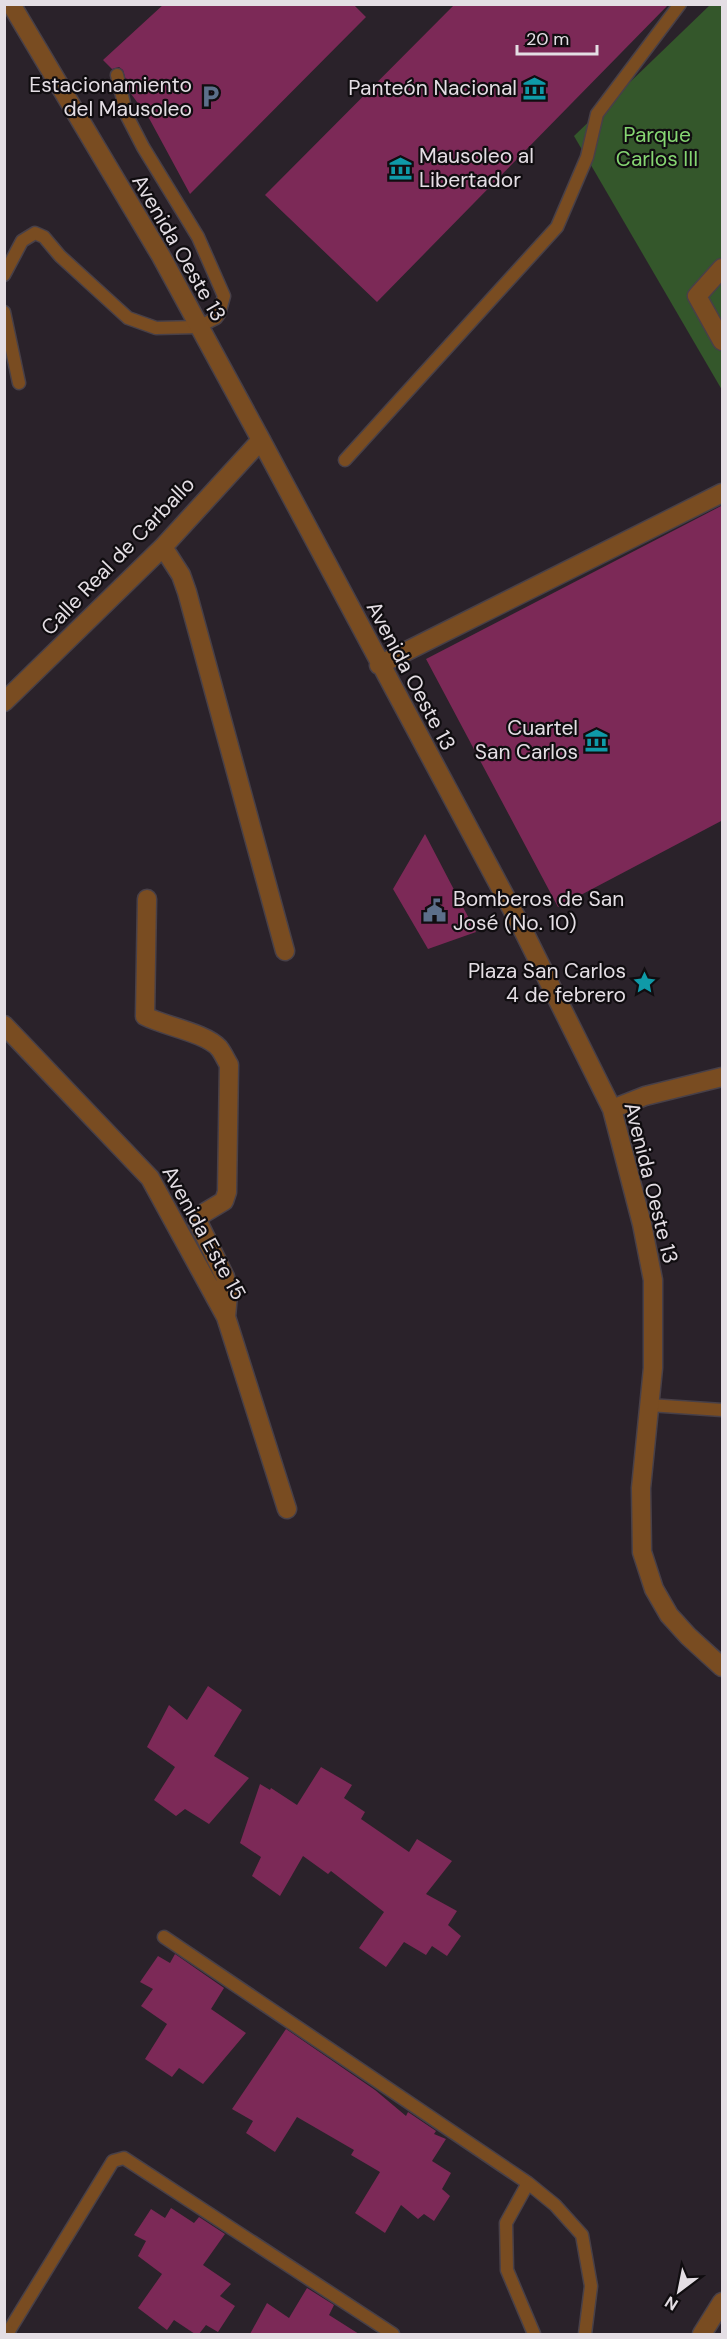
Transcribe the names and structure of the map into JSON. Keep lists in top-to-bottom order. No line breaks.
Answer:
{"streets":{"street":["Avenida Oeste 13","Calle Real de Carballo","Avenida Este 15"]},"crossings":[["Avenida Oeste 13","Calle Real de Carballo"]],"parks":["Parque Carlos III"],"places":{"museum":["Panteón Nacional","Mausoleo al Libertador","Cuartel San Carlos"],"parking":["Estacionamiento del Mausoleo"],"public building":["Bomberos de San José (No. 10)"],"place":["Plaza San Carlos 4 de febrero"]},"scale_bar":"20 m","north":"bottom left"}
